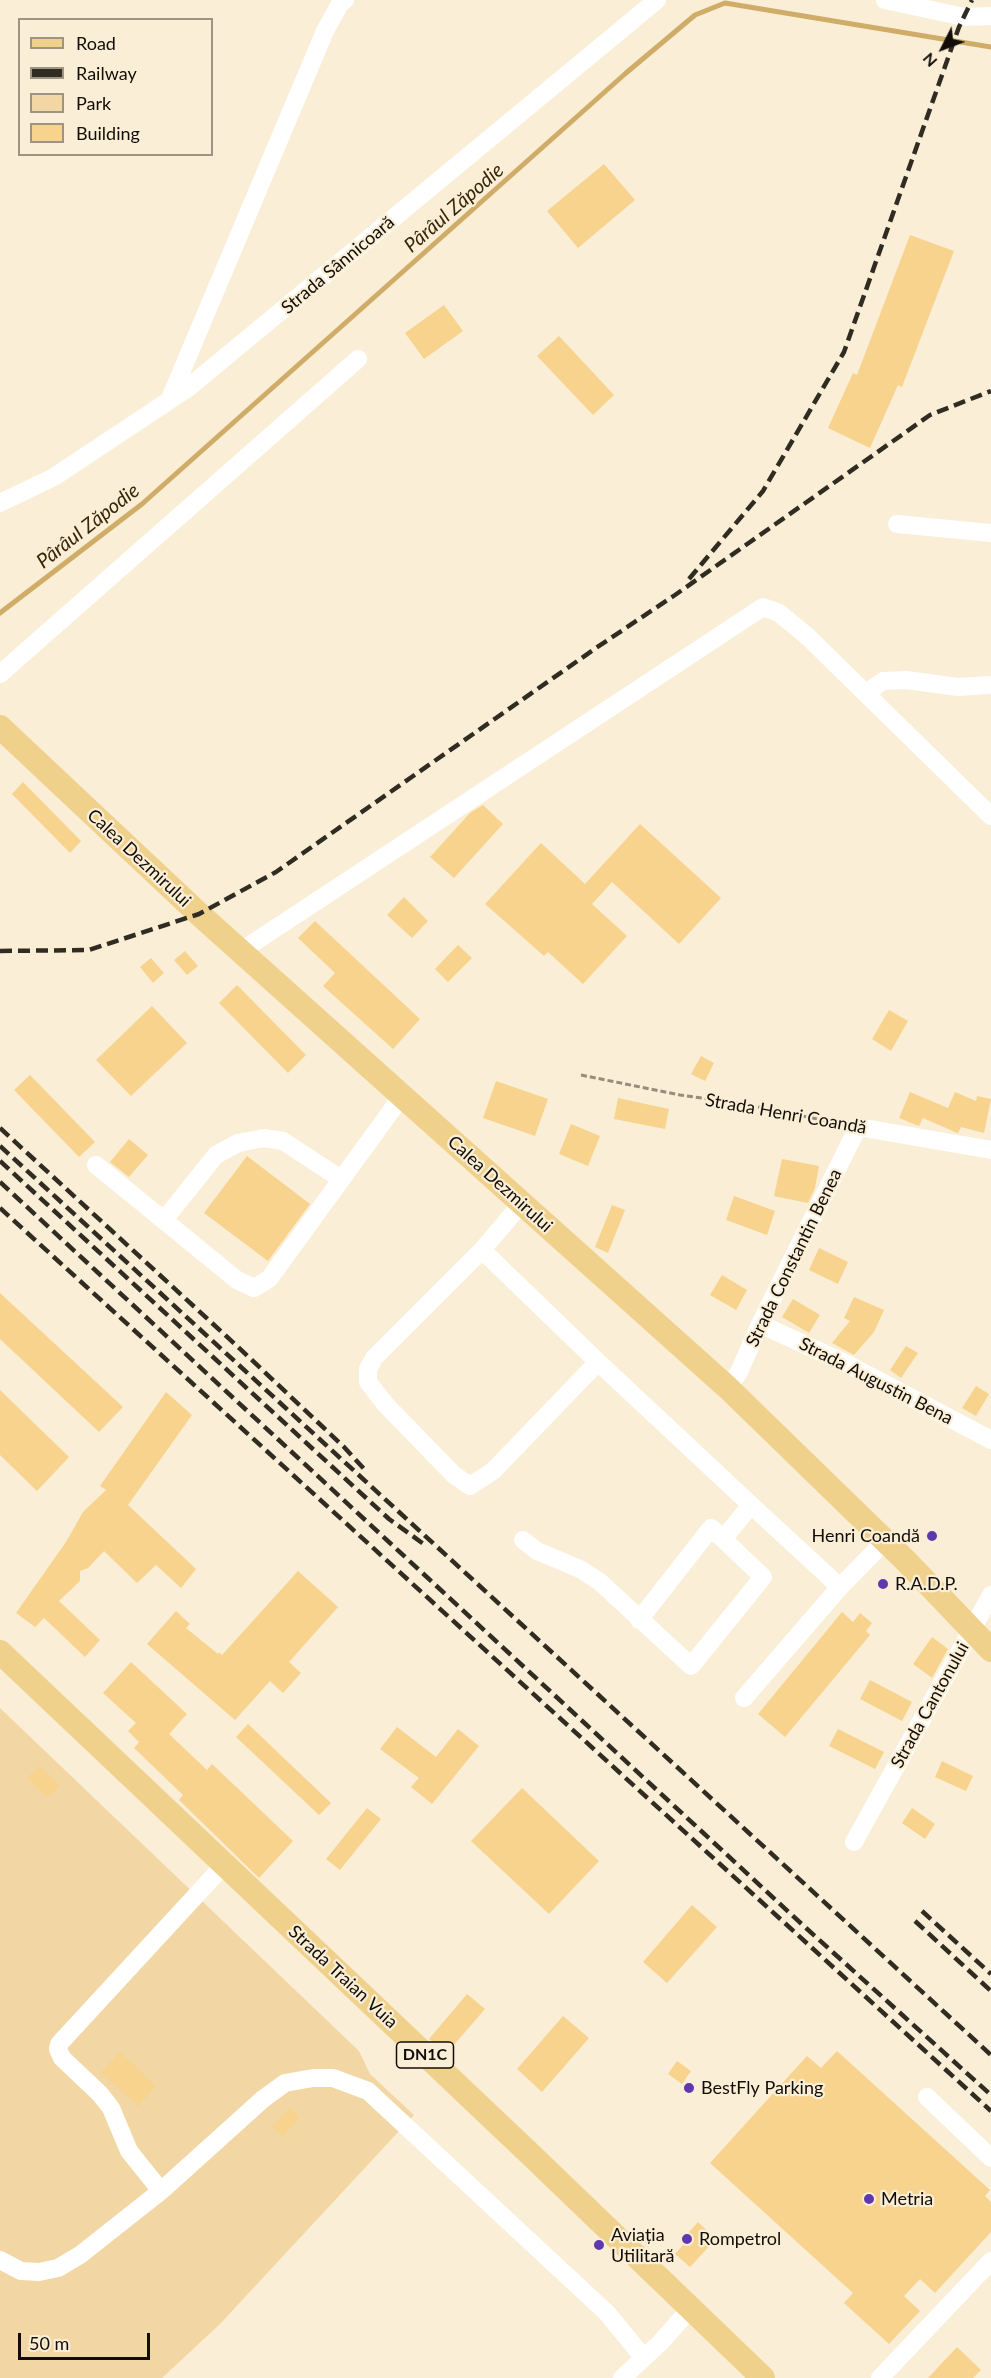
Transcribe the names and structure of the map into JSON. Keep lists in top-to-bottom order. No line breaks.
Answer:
{"streets":{"main road":["Calea Dezmirului","Strada Traian Vuia","DN1C"],"street":["Strada Sânnicoară","Strada Henri Coandă","Strada Constantin Benea","Strada Augustin Bena","Strada Cantonului"]},"crossings":[["Calea Dezmirului","Strada Constantin Benea"],["Calea Dezmirului","Strada Cantonului"],["Strada Henri Coandă","Strada Constantin Benea"],["Strada Constantin Benea","Strada Augustin Bena"]],"water":["Pârâul Zăpodie"],"places":["Henri Coandă","R.A.D.P.","BestFly Parking","Metria","Rompetrol","Aviația Utilitară"],"legend":["Road","Railway","Park","Building"],"scale_bar":"50 m","north":"bottom left"}
